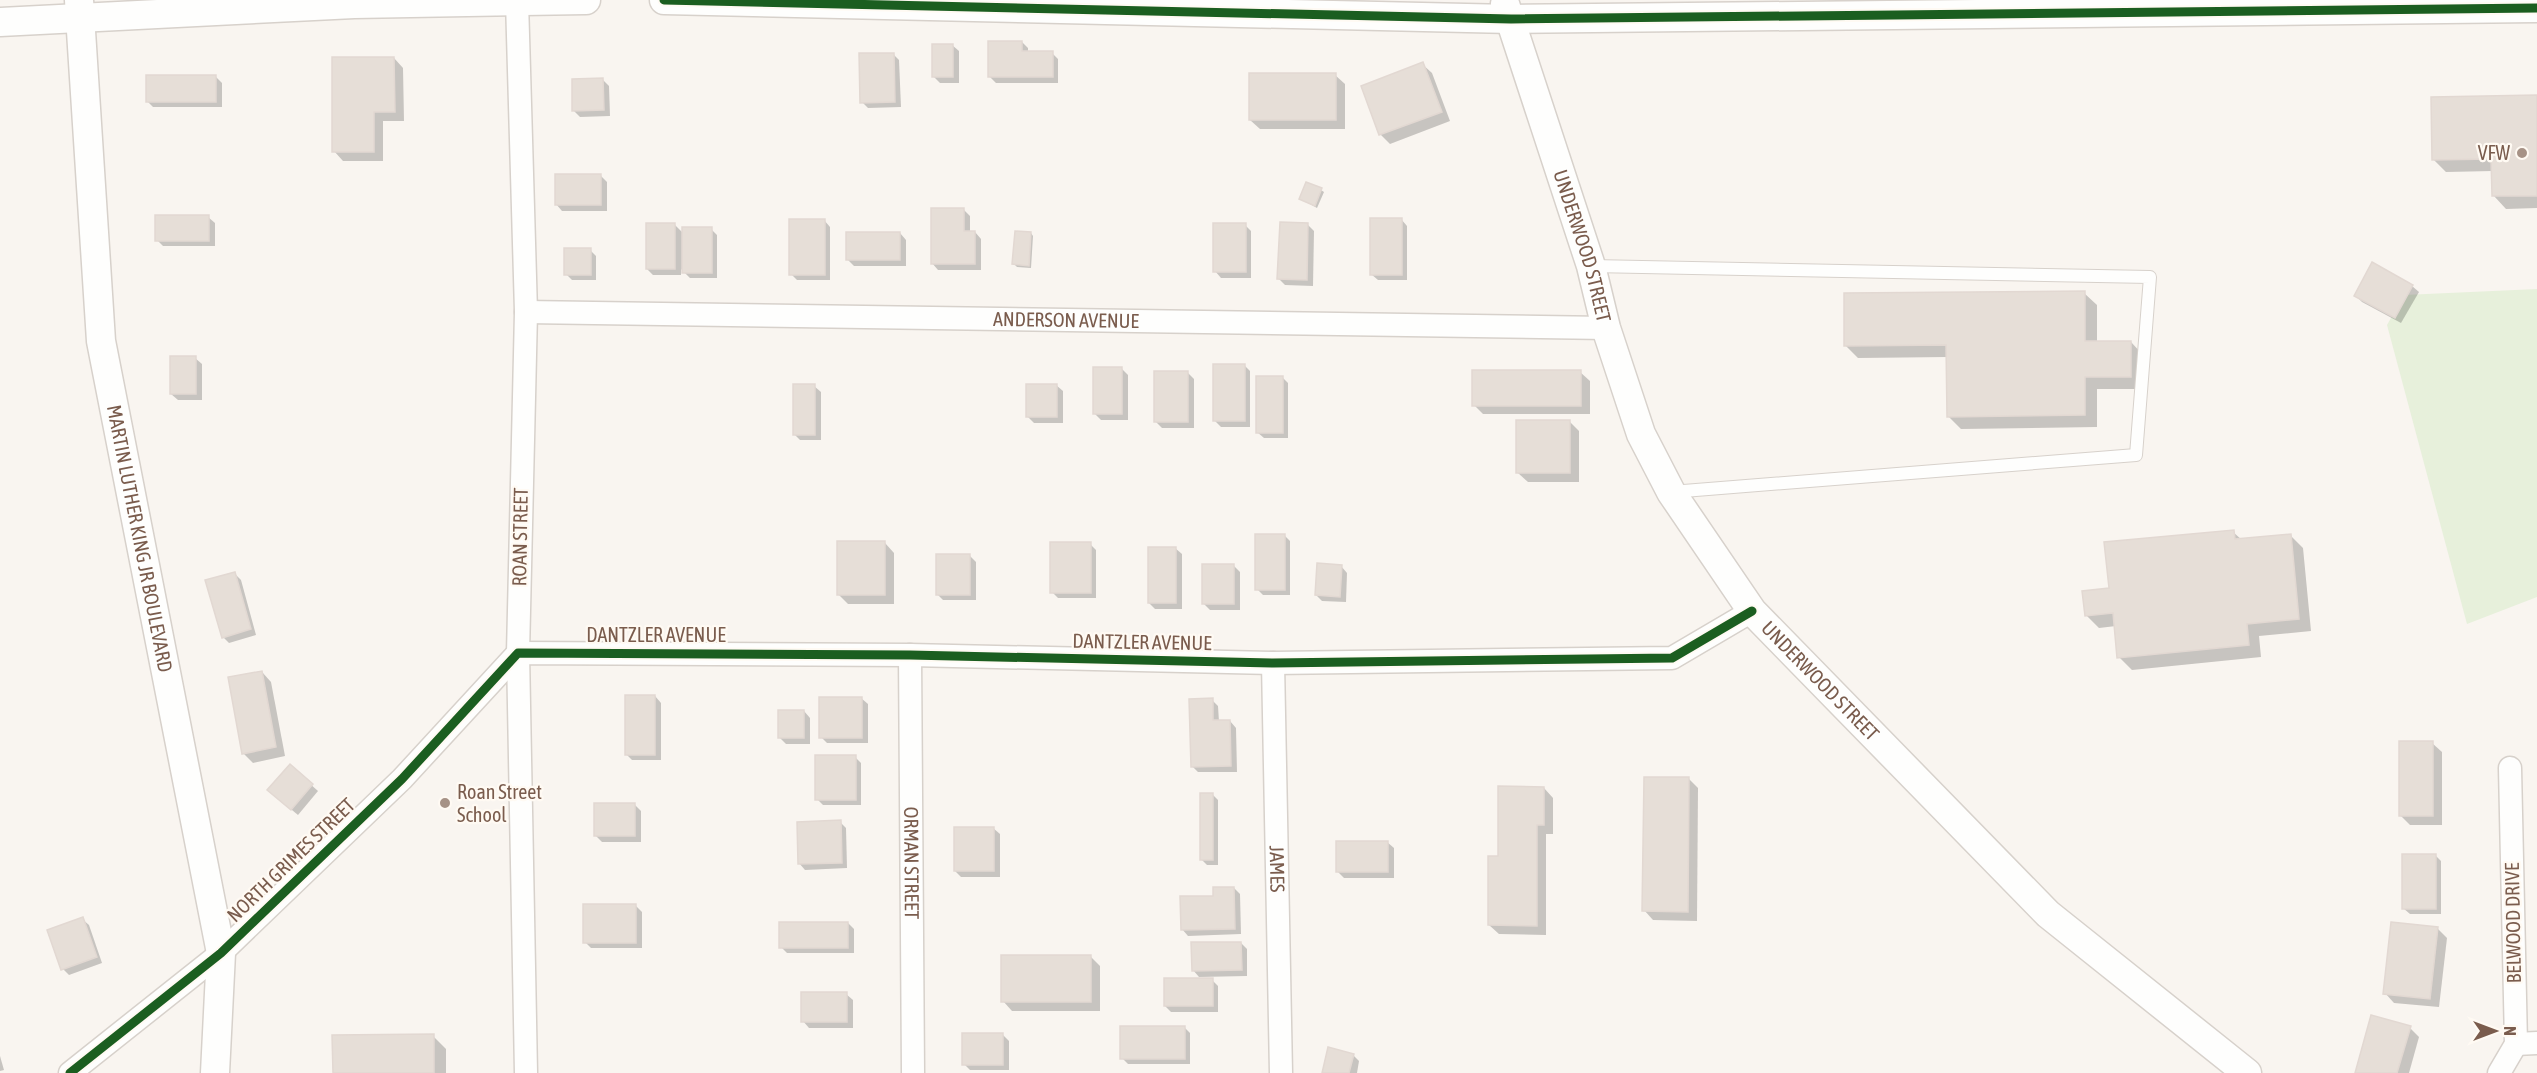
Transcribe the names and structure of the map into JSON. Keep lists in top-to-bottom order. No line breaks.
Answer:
{"streets":{"street":["UNDERWOOD STREET","ANDERSON AVENUE","ROAN STREET","MARTIN LUTHER KING JR BOULEVARD","DANTZLER AVENUE","NORTH GRIMES STREET","ORMAN STREET","JAMES","BELWOOD DRIVE"]},"crossings":[["UNDERWOOD STREET","ANDERSON AVENUE"],["UNDERWOOD STREET","DANTZLER AVENUE"],["ANDERSON AVENUE","ROAN STREET"],["ROAN STREET","DANTZLER AVENUE"],["ROAN STREET","NORTH GRIMES STREET"],["MARTIN LUTHER KING JR BOULEVARD","NORTH GRIMES STREET"],["DANTZLER AVENUE","NORTH GRIMES STREET"],["DANTZLER AVENUE","ORMAN STREET"],["DANTZLER AVENUE","JAMES"]],"places":["VFW","Roan Street School"],"north":"right"}
